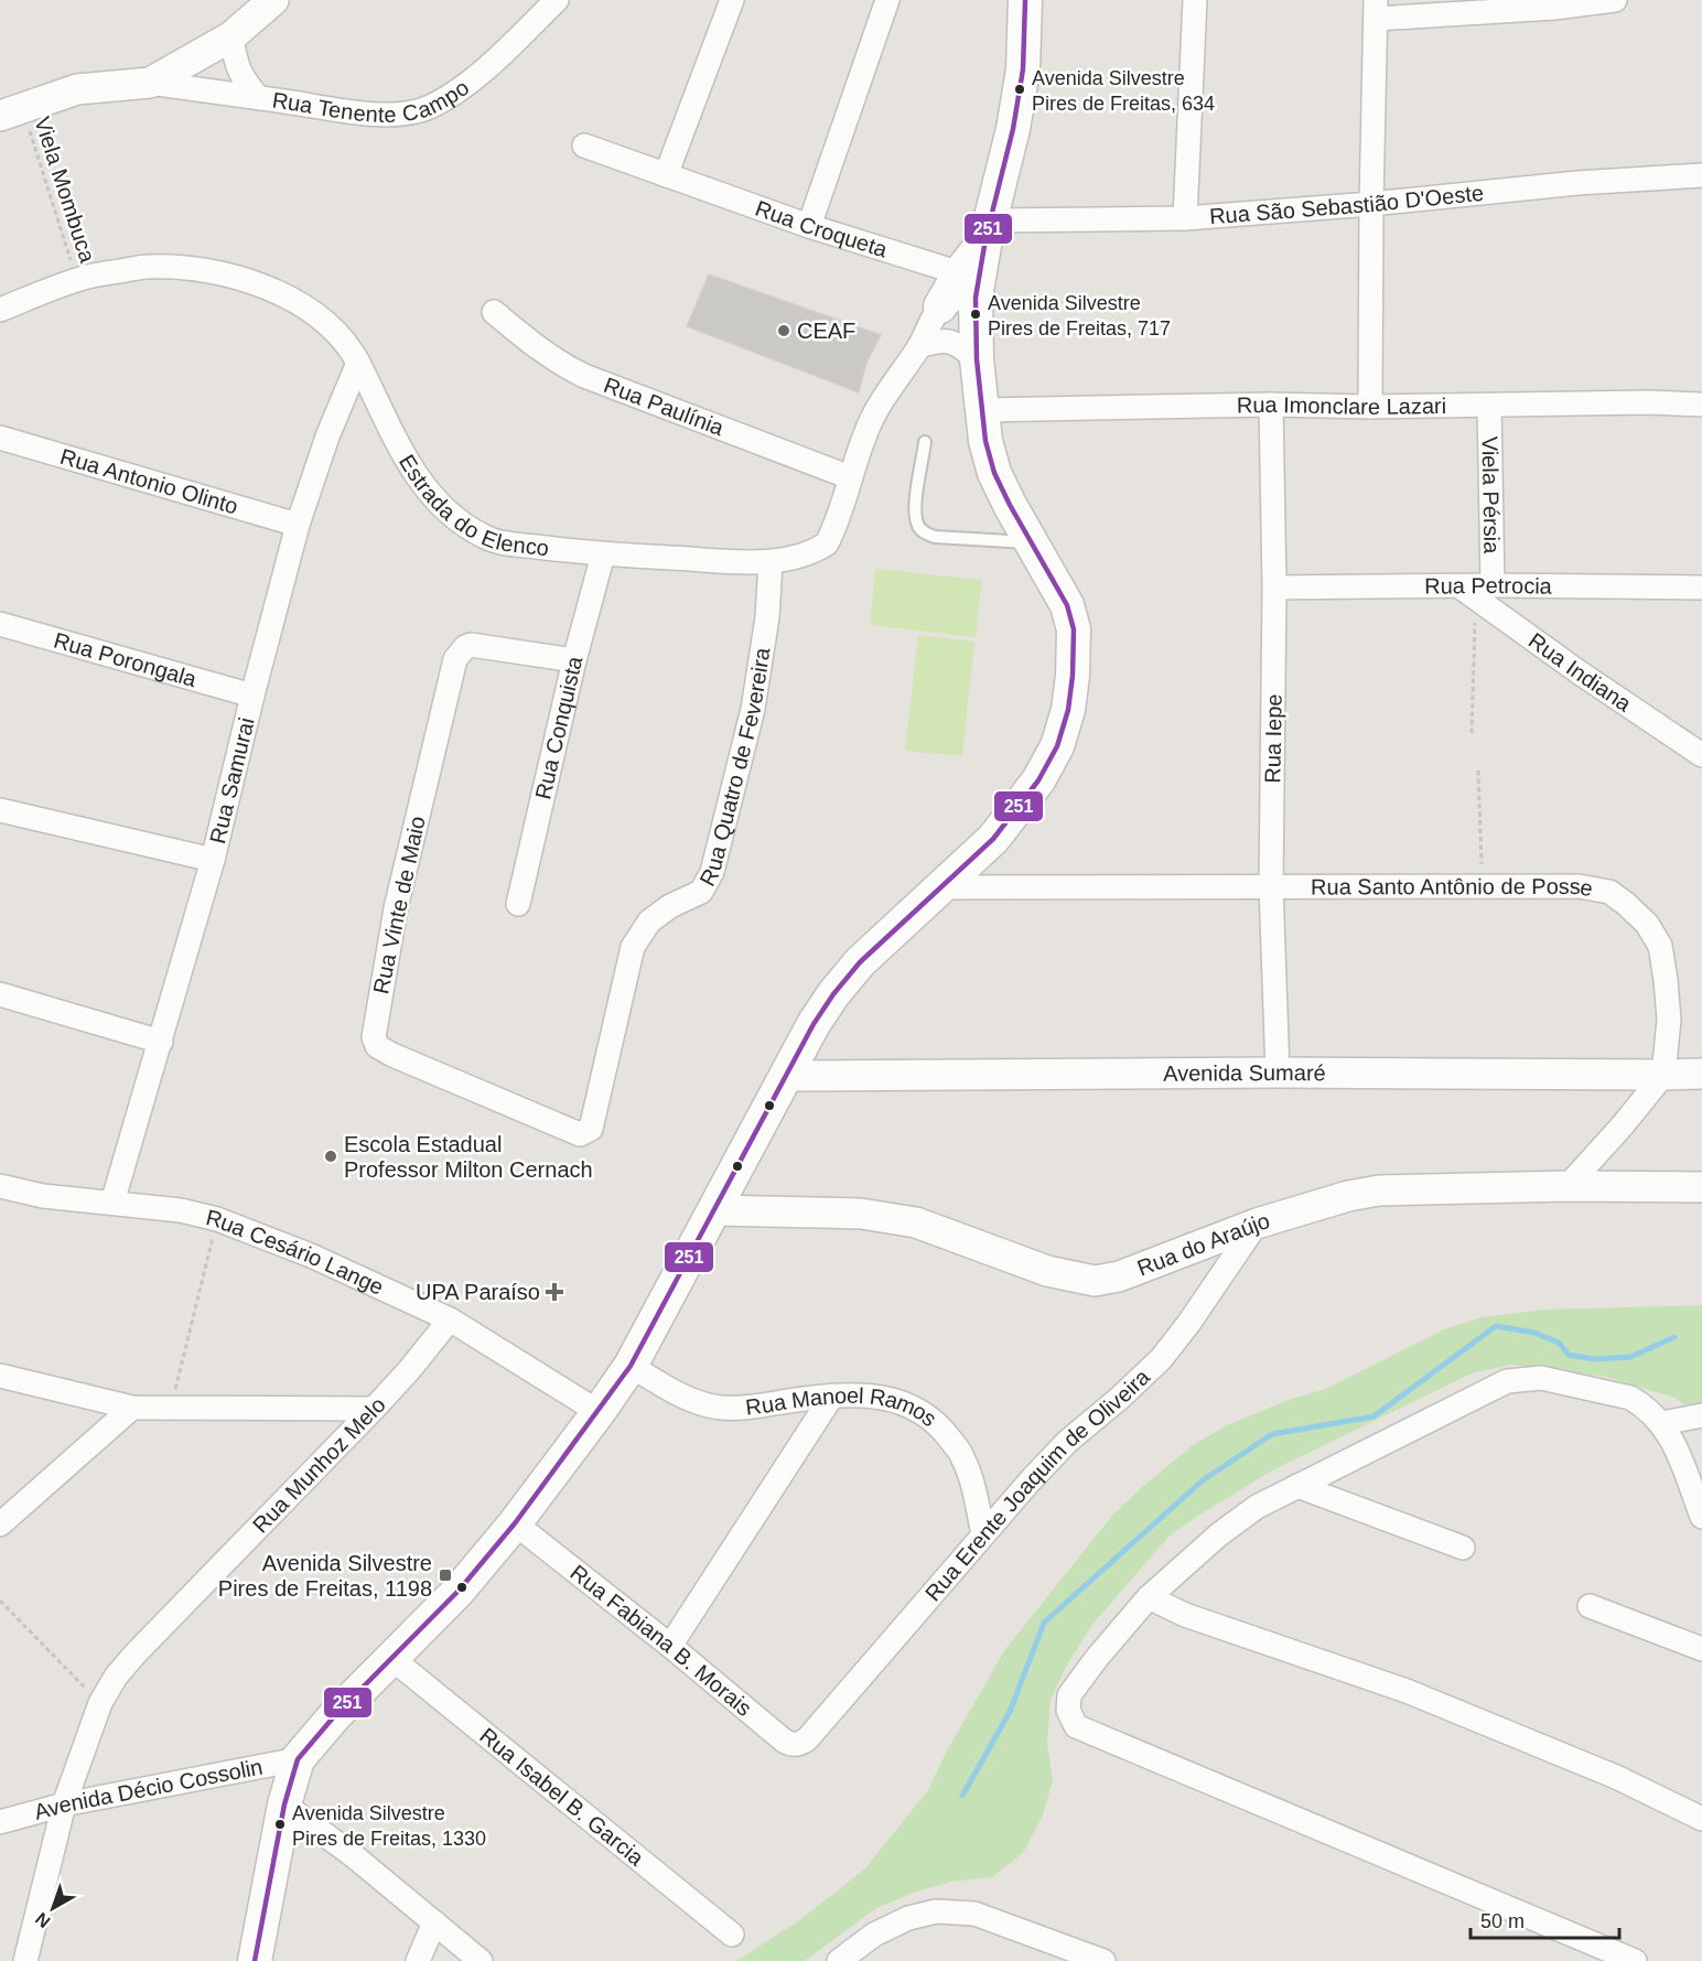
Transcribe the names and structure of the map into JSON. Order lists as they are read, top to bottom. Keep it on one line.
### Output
{"streets":{"street":["Rua Tenente Campo","Rua São Sebastião D'Oeste","Rua Croqueta","Rua Imonclare Lazari","Rua Paulínia","Rua Antonio Olinto","Viela Pérsia","Estrada do Elenco","Rua Petrocia","Rua Porongala","Rua Indiana","Rua Conquista","Rua Iepe","Rua Quatro de Fevereira","Rua Samurai","Rua Santo Antônio de Posse","Rua Vinte de Maio","Avenida Sumaré","Rua do Araújo","Rua Cesário Lange","Rua Manoel Ramos","Rua Munhoz Melo","Rua Erente Joaquim de Oliveira","Rua Fabiana B. Morais","Avenida Décio Cossolin","Rua Isabel B. Garcia"],"path":["Viela Mombuca"]},"crossings":[["Viela Mombuca","Estrada do Elenco"],["Rua Imonclare Lazari","Viela Pérsia"],["Rua Imonclare Lazari","Rua Iepe"],["Rua Paulínia","Estrada do Elenco"],["Rua Antonio Olinto","Rua Samurai"],["Viela Pérsia","Rua Petrocia"],["Viela Pérsia","Rua Indiana"],["Estrada do Elenco","Rua Conquista"],["Estrada do Elenco","Rua Quatro de Fevereira"],["Estrada do Elenco","Rua Samurai"],["Rua Petrocia","Rua Indiana"],["Rua Petrocia","Rua Iepe"],["Rua Porongala","Rua Samurai"],["Rua Conquista","Rua Vinte de Maio"],["Rua Iepe","Rua Santo Antônio de Posse"],["Rua Iepe","Avenida Sumaré"],["Rua Quatro de Fevereira","Rua Vinte de Maio"],["Rua Samurai","Rua Cesário Lange"],["Rua Santo Antônio de Posse","Avenida Sumaré"],["Rua do Araújo","Rua Erente Joaquim de Oliveira"],["Rua Cesário Lange","Rua Munhoz Melo"],["Rua Manoel Ramos","Rua Erente Joaquim de Oliveira"],["Rua Munhoz Melo","Avenida Décio Cossolin"],["Rua Erente Joaquim de Oliveira","Rua Fabiana B. Morais"]],"places":{"other":["Avenida Silvestre Pires de Freitas, 634","Avenida Silvestre Pires de Freitas, 717","CEAF","Escola Estadual Professor Milton Cernach","Avenida Silvestre Pires de Freitas, 1330"],"health":["UPA Paraíso"],"transit":["Avenida Silvestre Pires de Freitas, 1198"]},"lines":["transit line 251"],"scale_bar":"50 m","north":"bottom left"}
